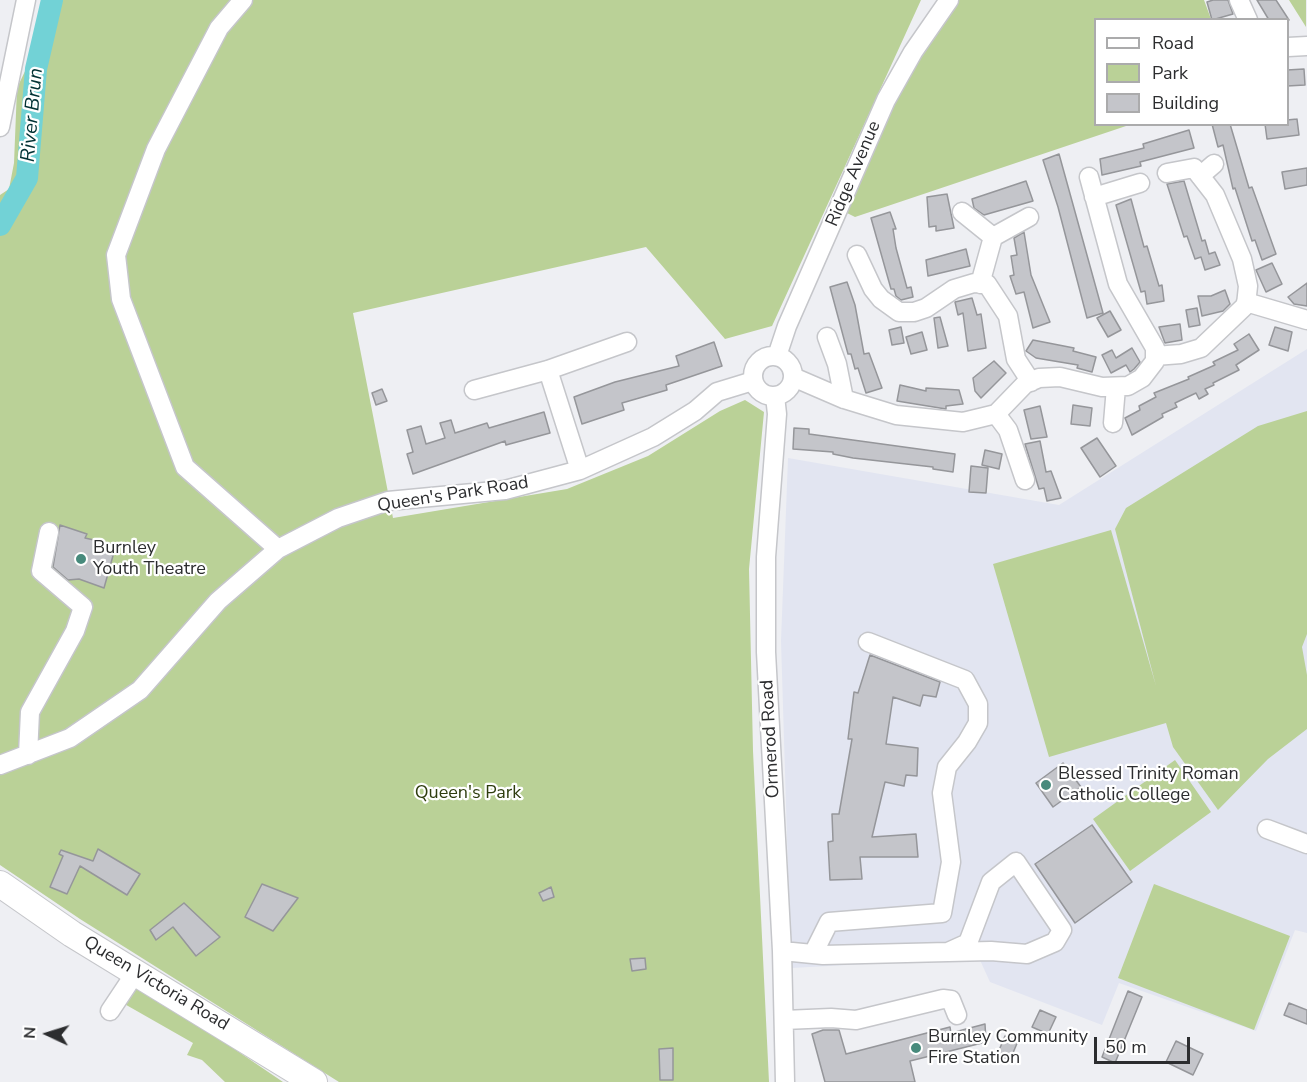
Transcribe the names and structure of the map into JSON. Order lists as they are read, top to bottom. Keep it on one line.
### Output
{"streets":{"highway":["Queen Victoria Road"],"street":["Ridge Avenue","Queen's Park Road","Ormerod Road"]},"crossings":[["Ridge Avenue","Queen's Park Road"],["Ridge Avenue","Ormerod Road"],["Queen's Park Road","Ormerod Road"]],"water":["River Brun"],"parks":["Queen's Park"],"places":["Burnley Youth Theatre","Blessed Trinity Roman Catholic College","Burnley Community Fire Station"],"legend":["Road","Park","Building"],"scale_bar":"50 m","north":"left"}
